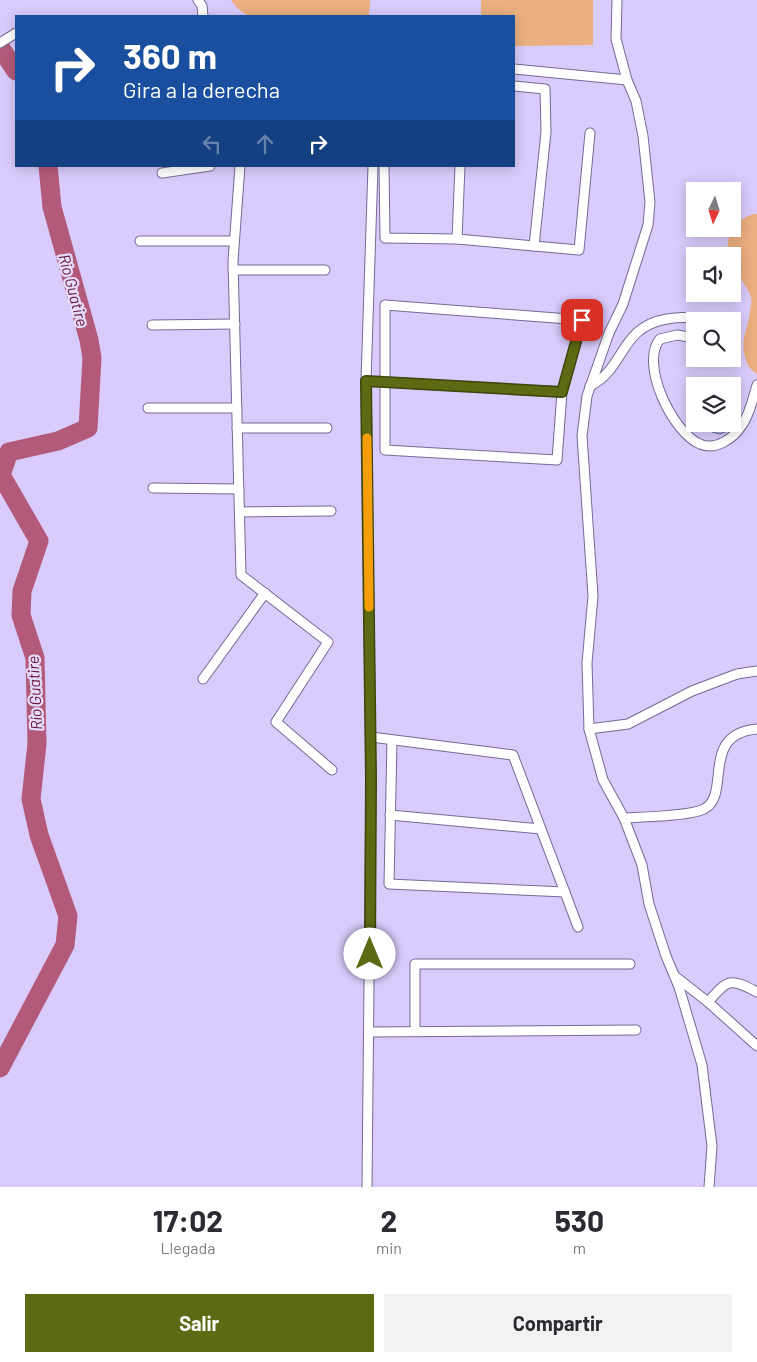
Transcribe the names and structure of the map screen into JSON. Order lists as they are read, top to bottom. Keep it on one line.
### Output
{"water":["Río Guatire"],"north":"bottom","page":{"turn":["360 m","Gira a la derecha"],"eta":["17:02","Llegada","2","min","530","m"],"buttons":["Salir","Compartir"]}}
